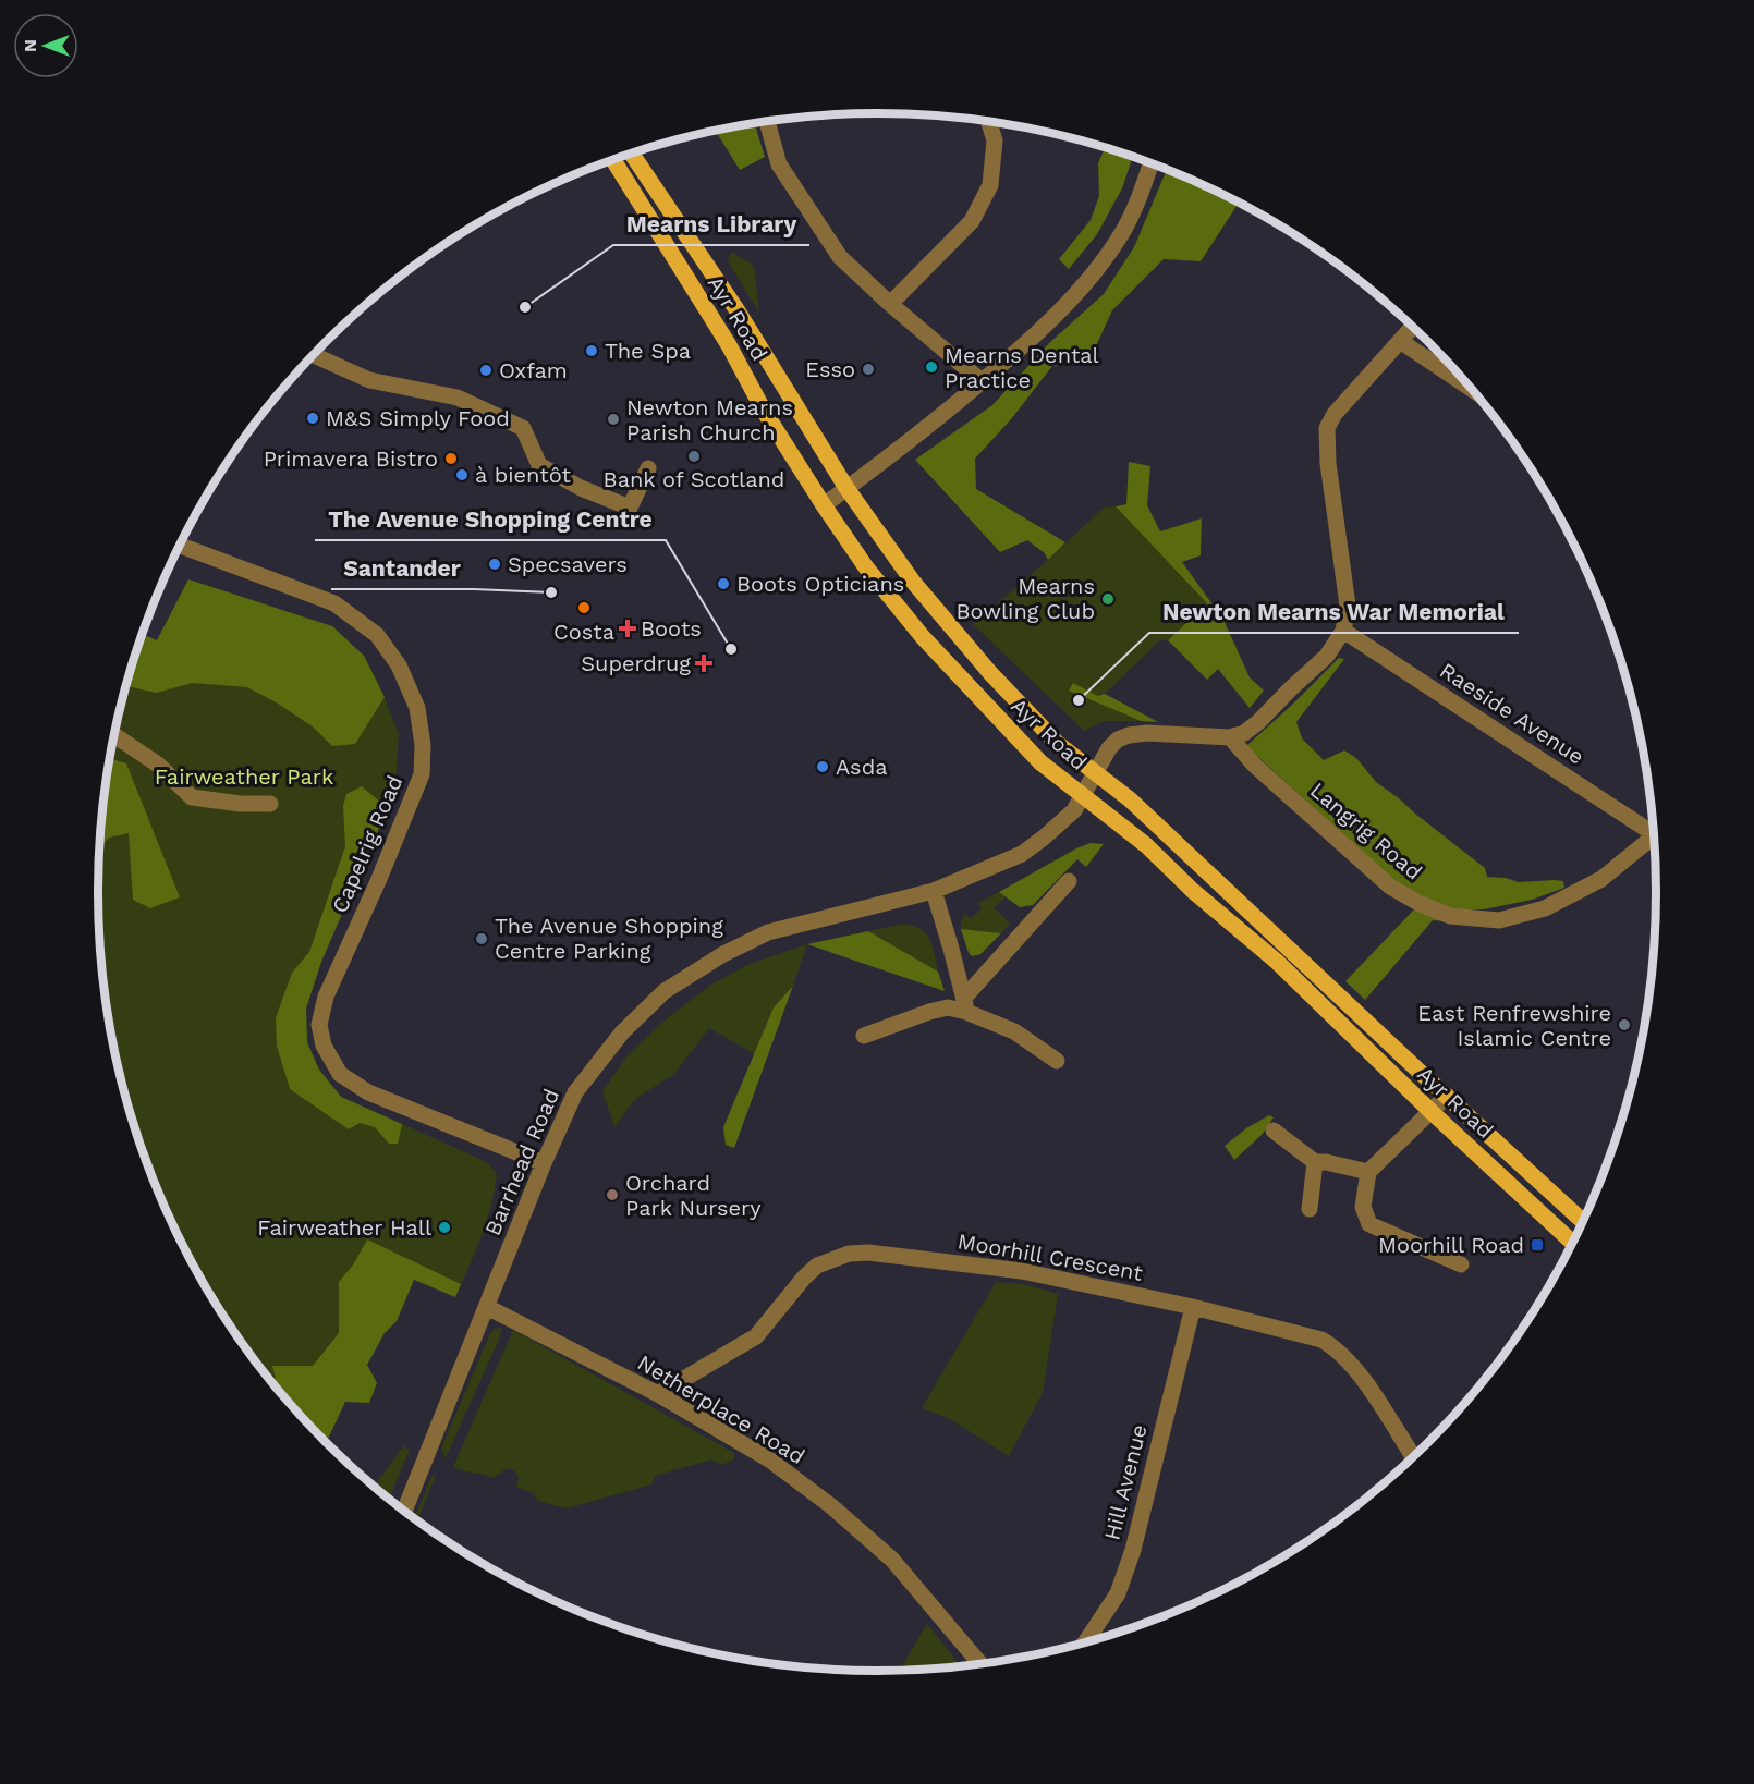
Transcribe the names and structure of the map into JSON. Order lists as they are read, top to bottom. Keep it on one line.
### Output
{"streets":{"main road":["Ayr Road"],"street":["Raeside Avenue","Langrig Road","Capelrig Road","Barrhead Road","Moorhill Crescent","Netherplace Road","Hill Avenue"]},"crossings":[["Ayr Road","Barrhead Road"],["Capelrig Road","Barrhead Road"],["Barrhead Road","Netherplace Road"],["Moorhill Crescent","Netherplace Road"],["Moorhill Crescent","Hill Avenue"]],"parks":["Fairweather Park"],"places":{"other":["Mearns Library","The Spa","Mearns Dental Practice","Esso","Oxfam","M&S Simply Food","Newton Mearns Parish Church","Bank of Scotland","Primavera Bistro","à bientôt","Specsavers","Boots Opticians","Santander","Mearns Bowling Club","Costa","The Avenue Shopping Centre","Newton Mearns War Memorial","Asda","The Avenue Shopping Centre Parking","East Renfrewshire Islamic Centre","Orchard Park Nursery","Fairweather Hall"],"health":["Boots","Superdrug"],"transit":["Moorhill Road"]},"north":"left"}
